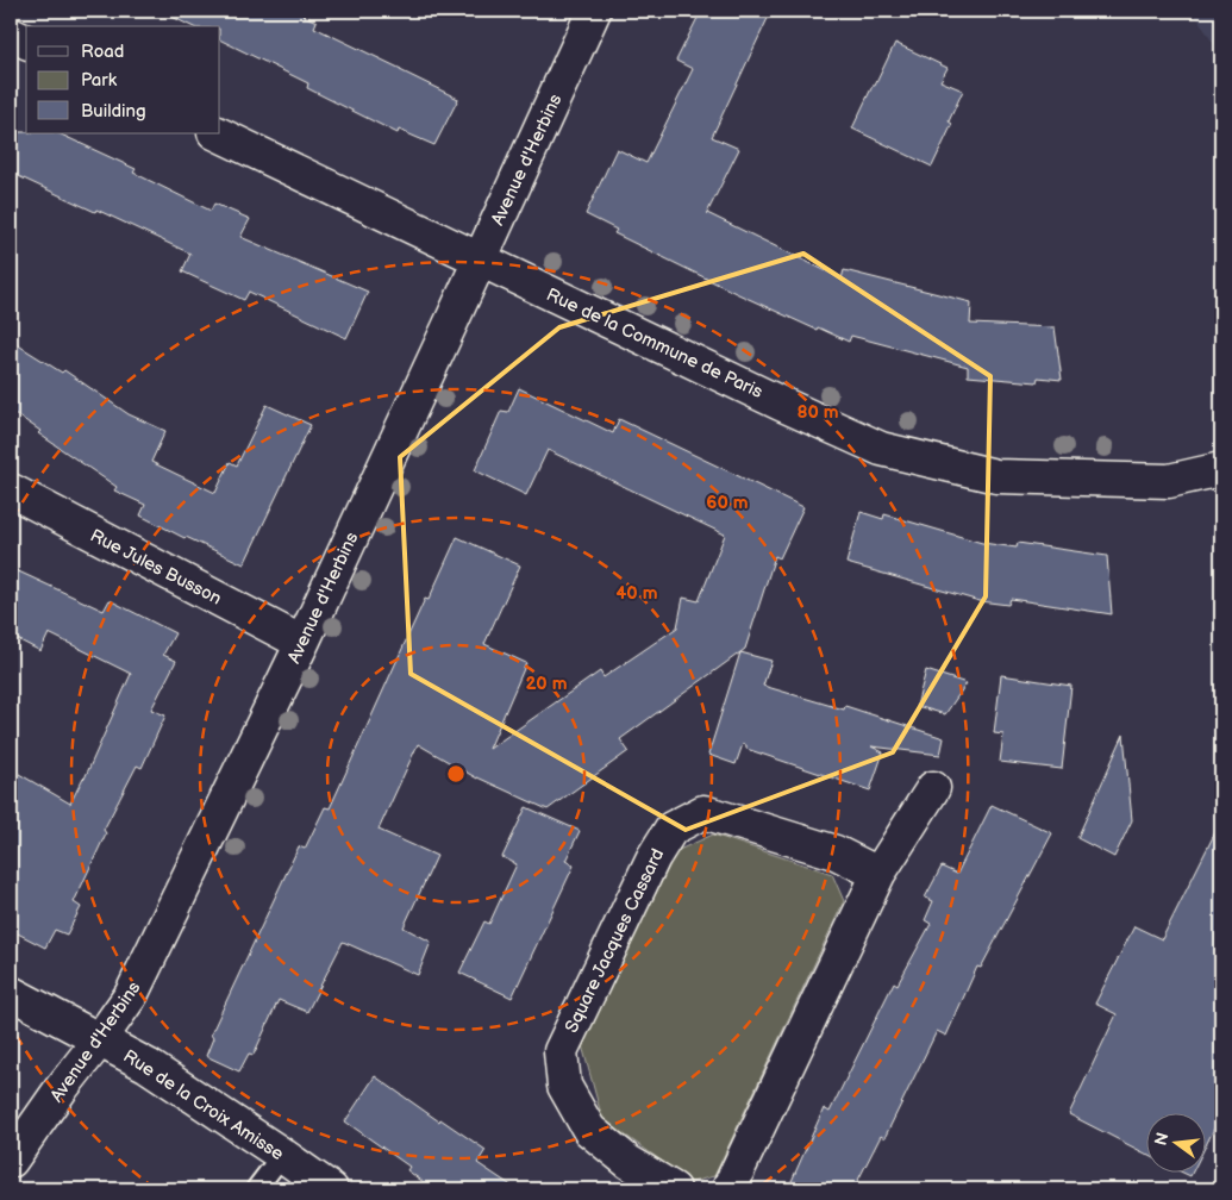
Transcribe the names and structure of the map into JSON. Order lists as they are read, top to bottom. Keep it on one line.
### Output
{"streets":{"street":["Avenue d'Herbins","Rue de la Commune de Paris","Rue Jules Busson","Square Jacques Cassard","Rue de la Croix Amisse"]},"crossings":[["Avenue d'Herbins","Rue de la Commune de Paris"],["Avenue d'Herbins","Rue Jules Busson"],["Avenue d'Herbins","Rue de la Croix Amisse"]],"legend":["Road","Park","Building"],"north":"left","rings":["80 m","60 m","40 m","20 m"]}
